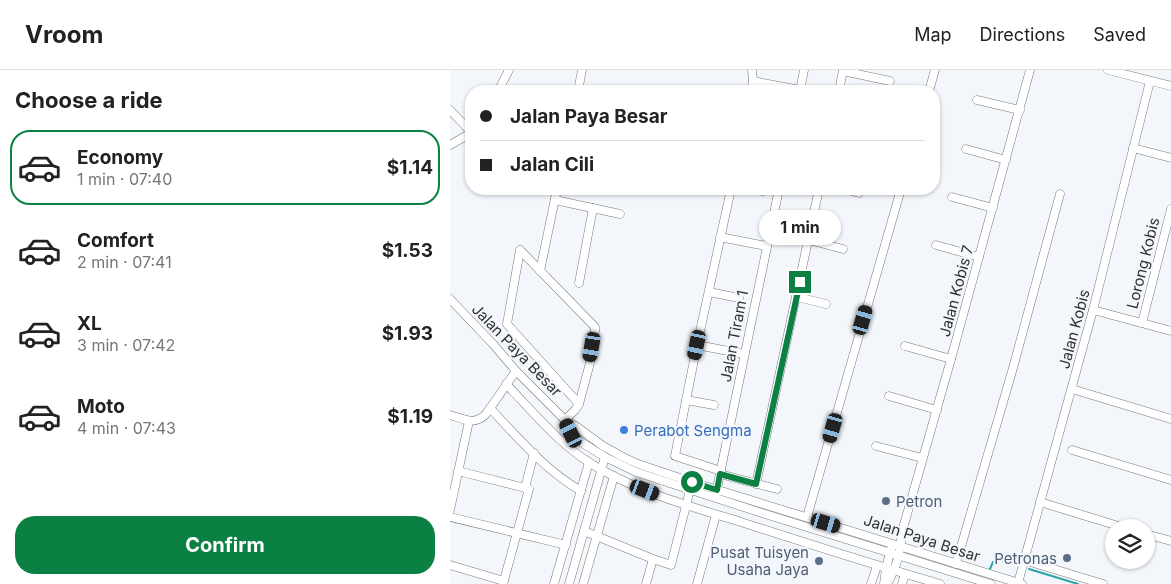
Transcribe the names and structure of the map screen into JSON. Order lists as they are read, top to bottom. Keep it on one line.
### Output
{"streets":{"street":["Lorong Kobis","Jalan Kobis 7","Jalan Kobis","Jalan Tiram 1","Jalan Paya Besar"]},"crossings":[["Jalan Kobis 7","Jalan Paya Besar"],["Jalan Kobis","Jalan Paya Besar"],["Jalan Tiram 1","Jalan Paya Besar"]],"places":["Perabot Sengma","Petron","Petronas","Pusat Tuisyen Usaha Jaya"],"page":{"header":"Vroom","nav":["Map","Directions","Saved"],"heading":"Choose a ride","banner":["Jalan Paya Besar","Jalan Cili"],"list":[{"name":"Economy","note":"1 min · 07:40","value":"$1.14"},{"name":"Comfort","note":"2 min · 07:41","value":"$1.53"},{"name":"XL","note":"3 min · 07:42","value":"$1.93"},{"name":"Moto","note":"4 min · 07:43","value":"$1.19"}],"bubble":"1 min","buttons":"Confirm"}}
